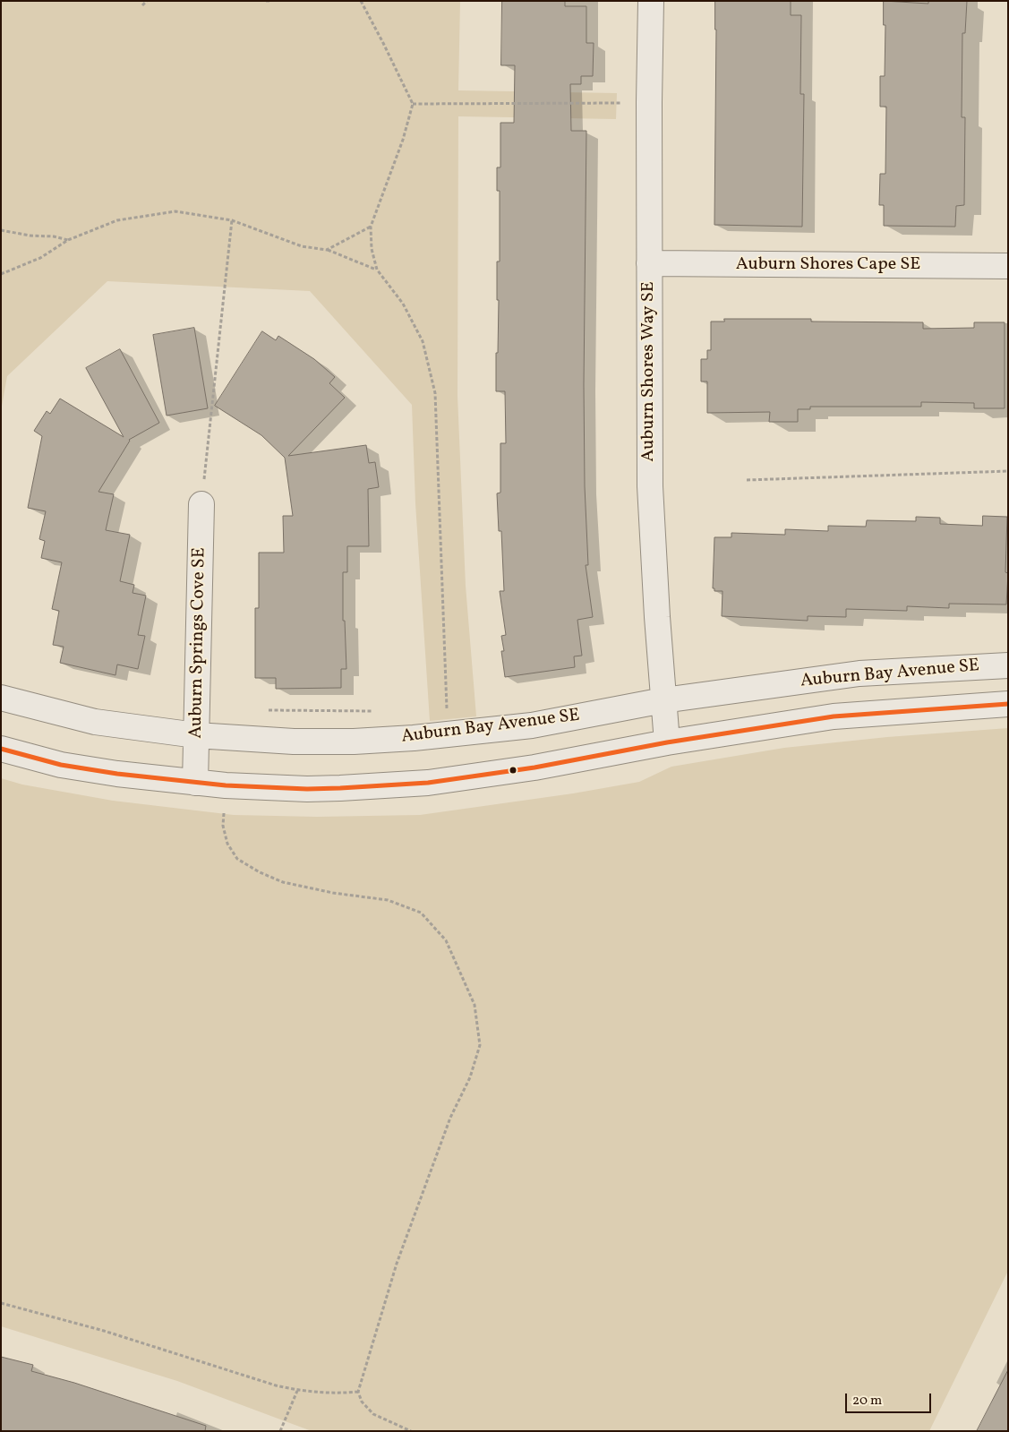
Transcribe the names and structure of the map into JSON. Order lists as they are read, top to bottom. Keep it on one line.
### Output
{"streets":{"street":["Auburn Shores Cape SE","Auburn Shores Way SE","Auburn Springs Cove SE","Auburn Bay Avenue SE"]},"crossings":[["Auburn Shores Cape SE","Auburn Shores Way SE"],["Auburn Shores Way SE","Auburn Bay Avenue SE"],["Auburn Springs Cove SE","Auburn Bay Avenue SE"]],"scale_bar":"20 m"}
